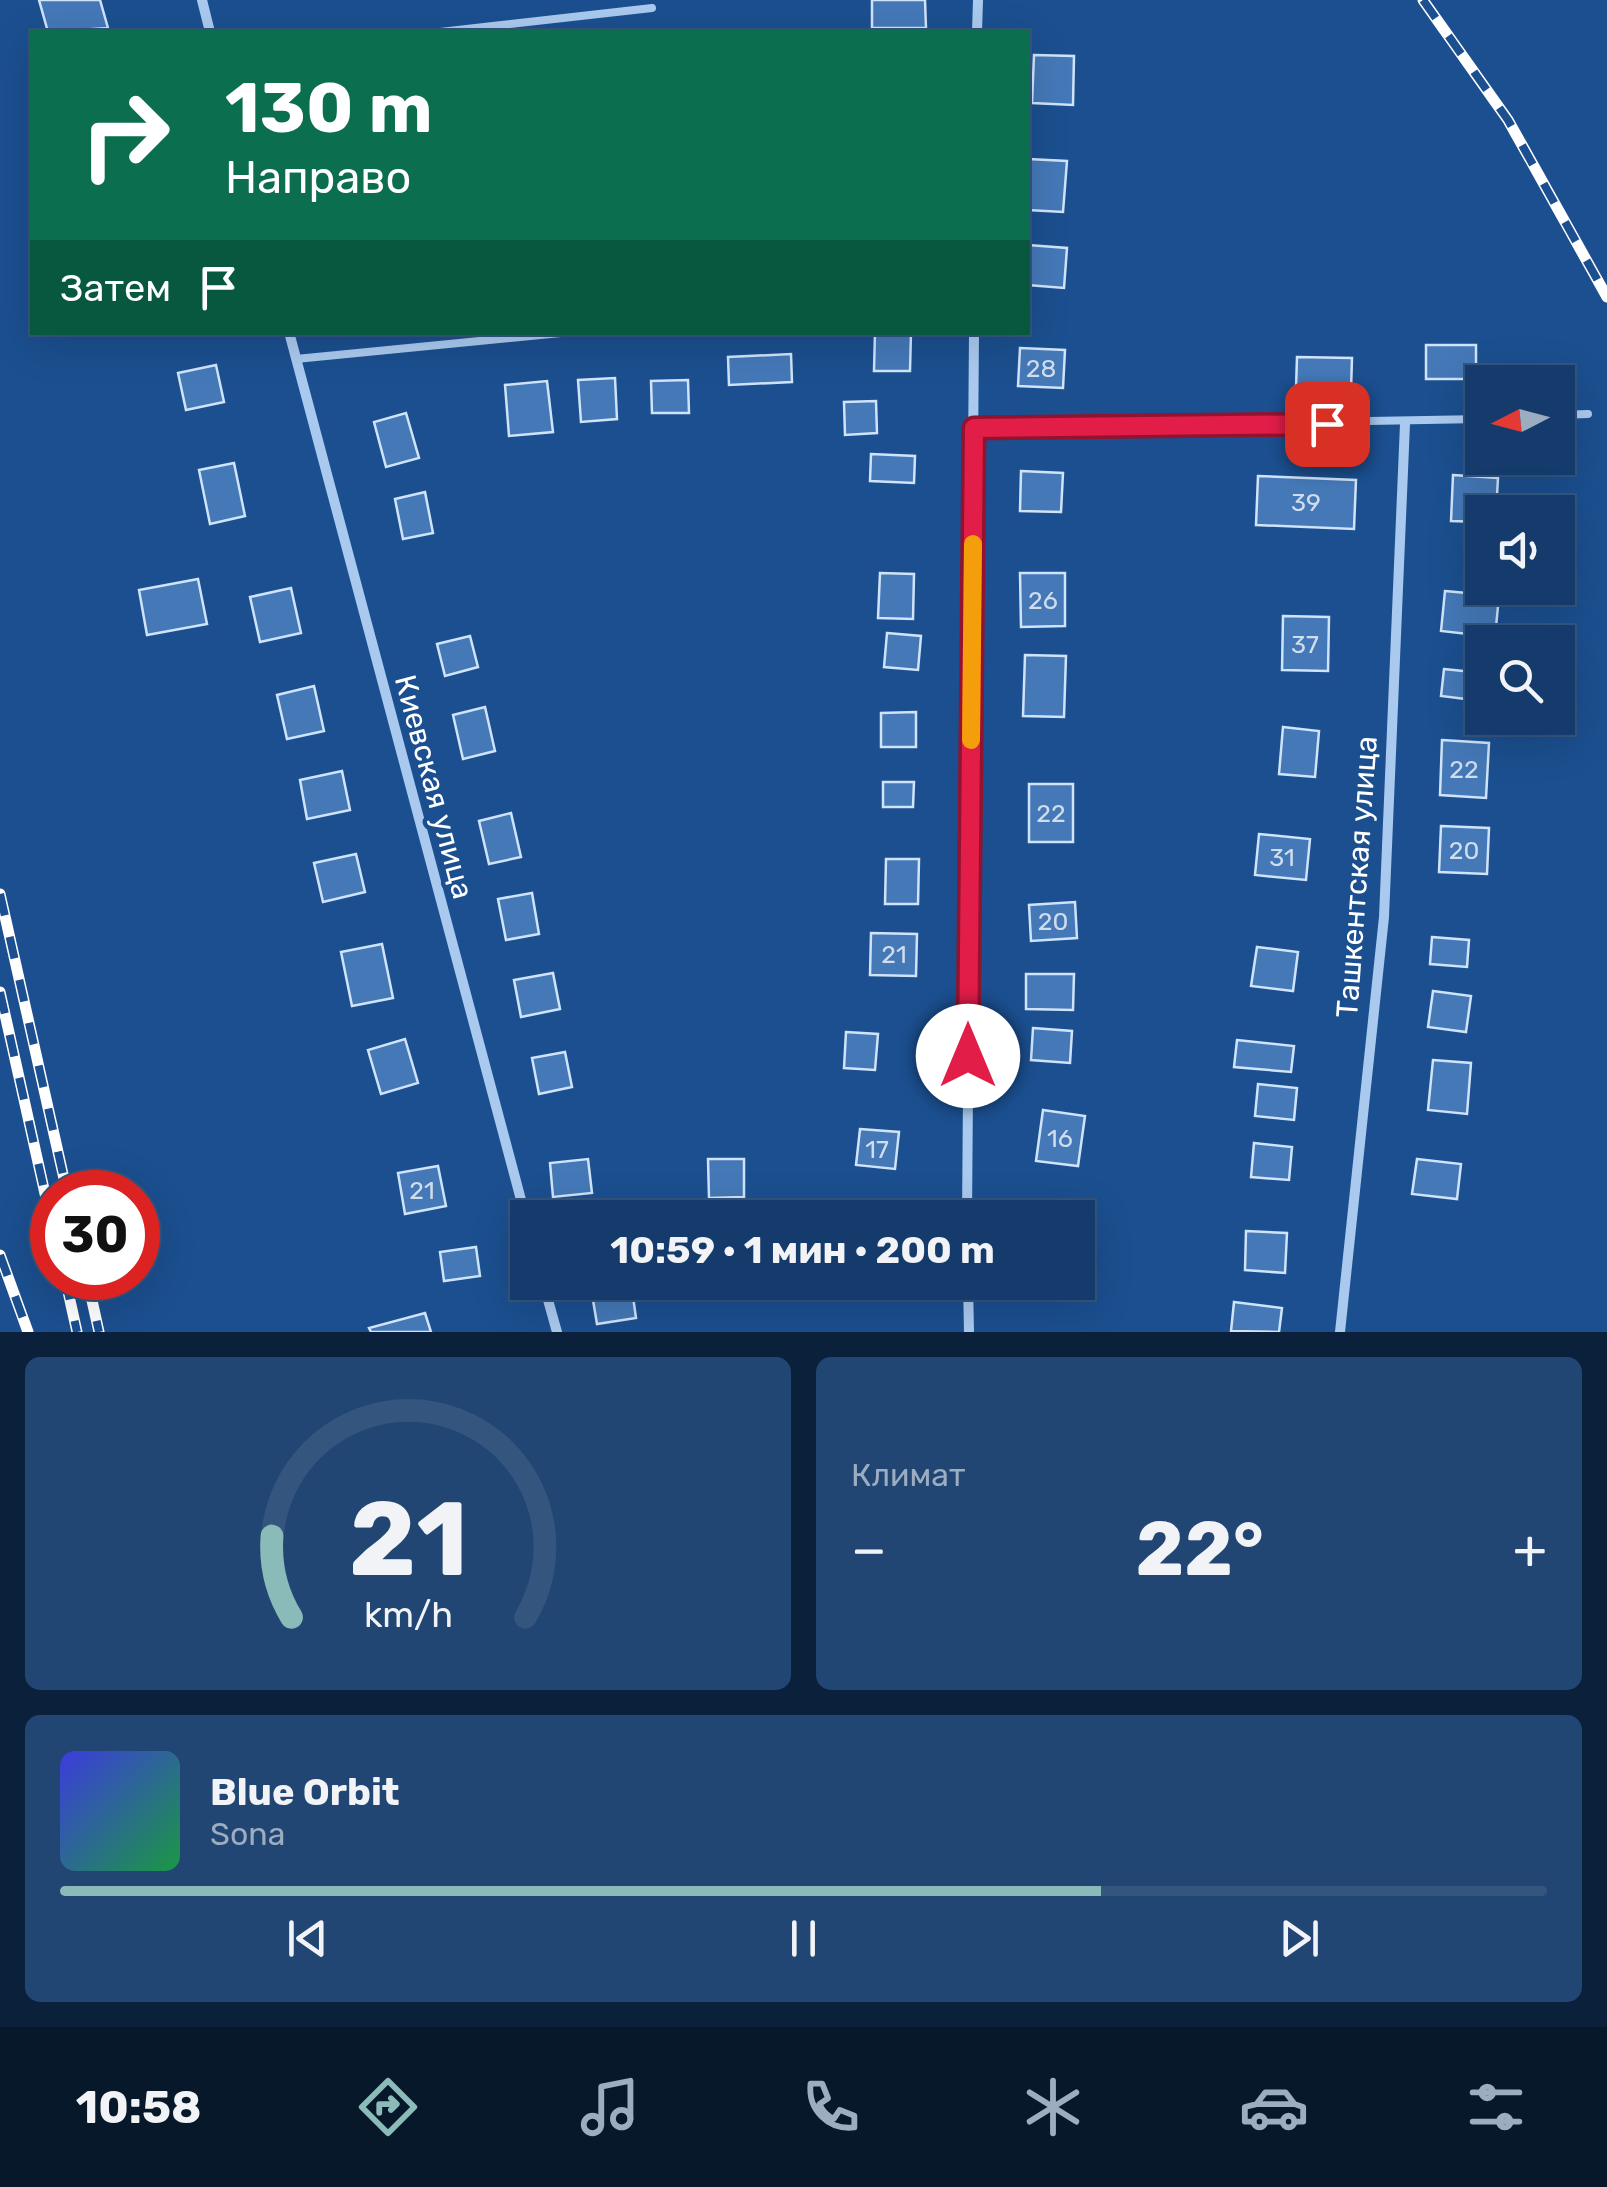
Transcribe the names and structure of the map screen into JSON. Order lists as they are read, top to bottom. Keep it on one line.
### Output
{"streets":{"street":["Киевская улица","Ташкентская улица"]},"house_numbers":["28","39","26","37","22","22","20","31","20","21","16","17","21"],"north":"left","page":{"turn":["130 m","Направо"],"then":"Затем","limit":"30","trip":"10:59 · 1 мин · 200 m","tile":"Климат","heat":["−","22°","+"],"song":["Blue Orbit","Sona"],"tabs":"10:58","gauge":["21","km/h"]}}
